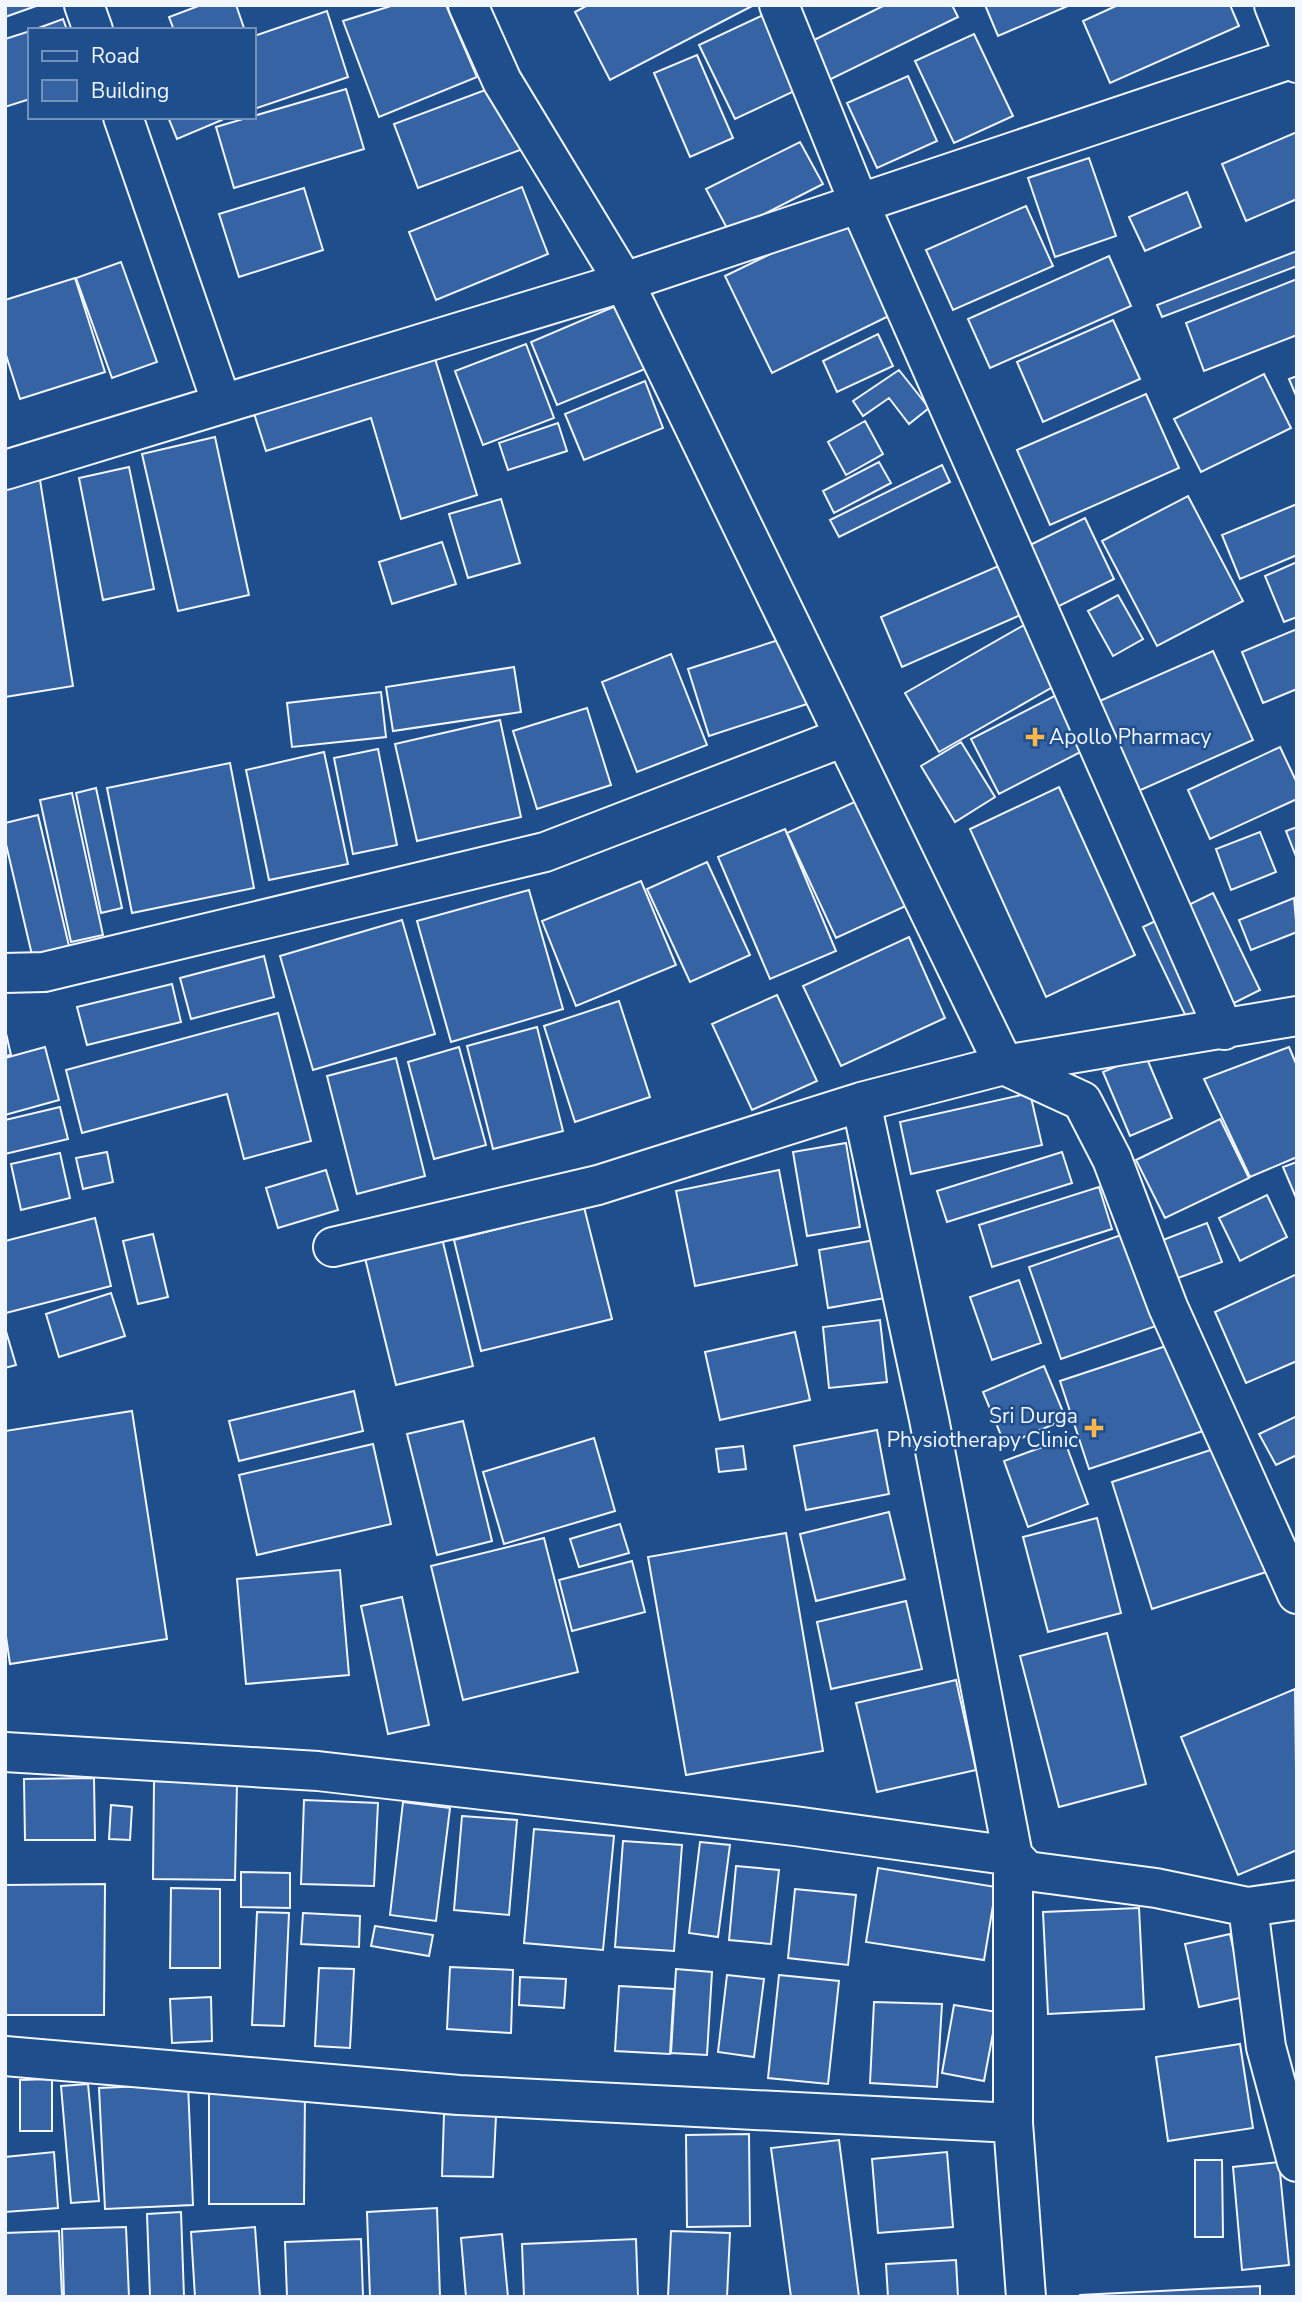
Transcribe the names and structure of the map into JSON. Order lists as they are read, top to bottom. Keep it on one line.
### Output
{"places":{"health":["Apollo Pharmacy","Sri Durga Physiotherapy Clinic"]},"legend":["Road","Building"]}
